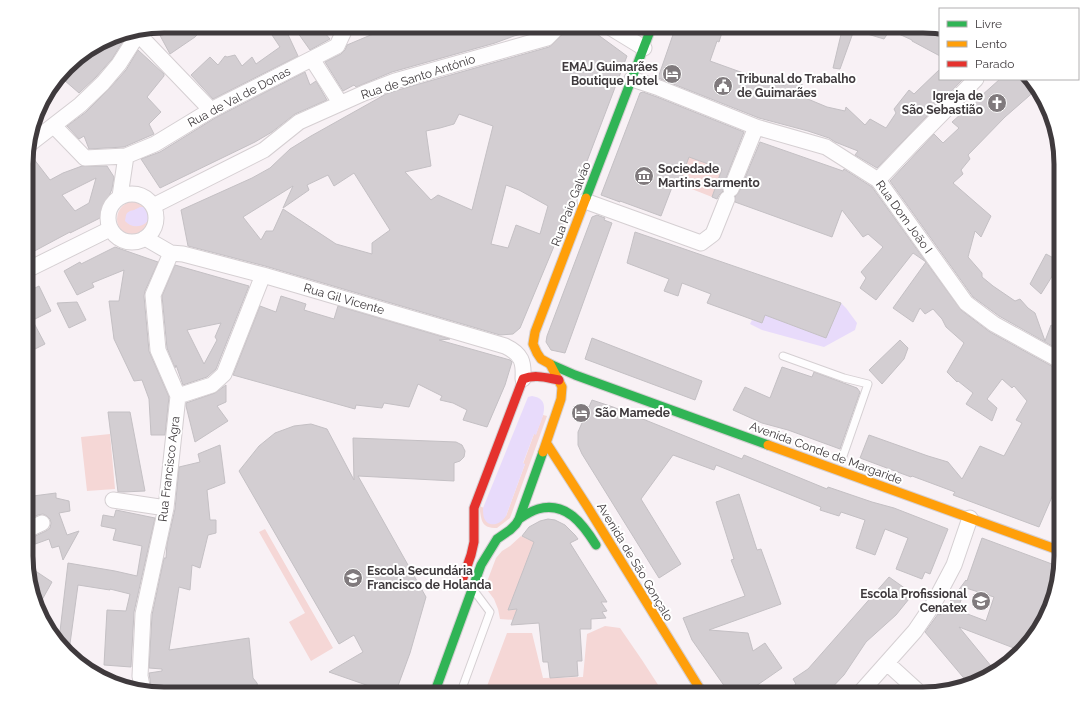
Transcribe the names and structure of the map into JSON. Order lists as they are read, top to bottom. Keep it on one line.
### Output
{"streets":{"main road":["Rua Paio Galvão","Avenida Conde de Margaride","Avenida de São Gonçalo"],"street":["Rua de Santo António","Rua de Val de Donas","Rua Dom João I","Rua Gil Vicente","Rua Francisco Agra"]},"crossings":[["Rua de Santo António","Rua Gil Vicente"],["Rua Paio Galvão","Rua Dom João I"],["Rua Paio Galvão","Avenida Conde de Margaride"],["Rua Gil Vicente","Avenida Conde de Margaride"],["Rua Gil Vicente","Rua Francisco Agra"]],"places":{"hotel":["EMAJ Guimarães Boutique Hotel","São Mamede"],"public building":["Tribunal do Trabalho de Guimarães"],"church":["Igreja de São Sebastião"],"museum":["Sociedade Martins Sarmento"],"school or university":["Escola Secundária Francisco de Holanda","Escola Profissional Cenatex"]},"legend":["Livre","Lento","Parado"]}
